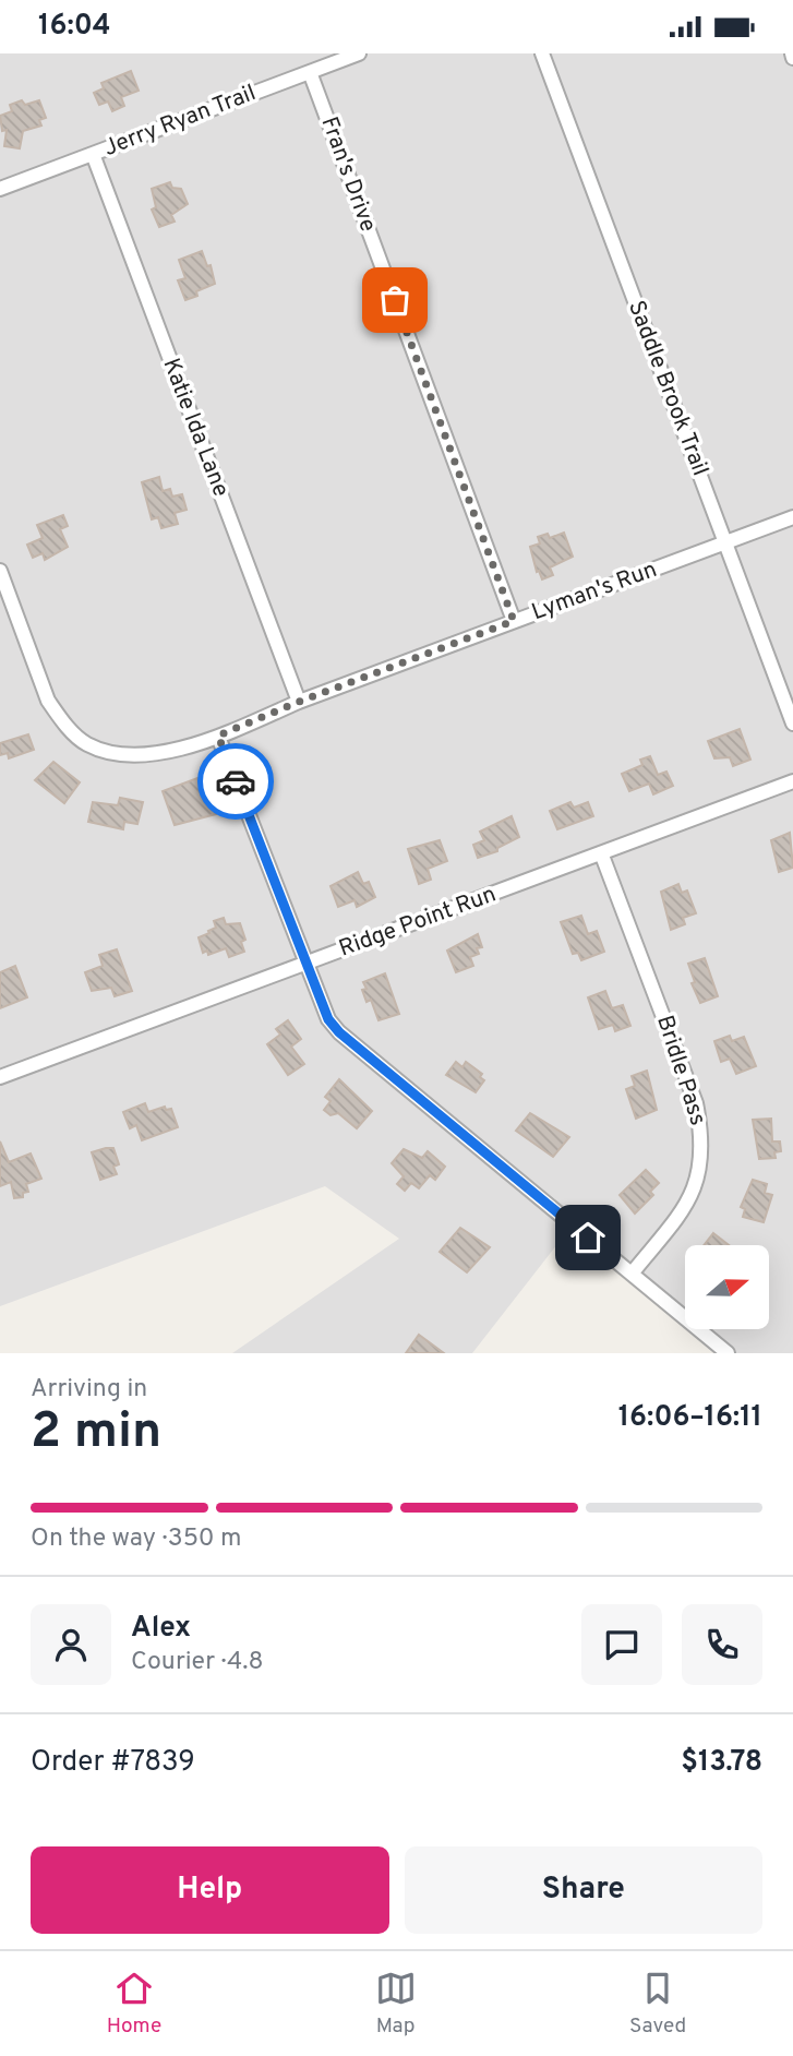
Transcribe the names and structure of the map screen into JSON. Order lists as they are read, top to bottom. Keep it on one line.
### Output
{"streets":{"street":["Jerry Ryan Trail","Fran's Drive","Saddle Brook Trail","Katie Ida Lane","Lyman's Run","Ridge Point Run","Bridle Pass"]},"crossings":[["Jerry Ryan Trail","Fran's Drive"],["Jerry Ryan Trail","Katie Ida Lane"],["Fran's Drive","Lyman's Run"],["Saddle Brook Trail","Lyman's Run"],["Katie Ida Lane","Lyman's Run"],["Ridge Point Run","Bridle Pass"]],"north":"right","page":{"status":"16:04","heading":["2 min","Arriving in","16:06–16:11"],"panel":["Alex","Courier · 4.8","Order #7839","$13.78"],"bar":"On the way · 350 m","buttons":["Help","Share"],"tabs":["Home","Map","Saved"]}}
